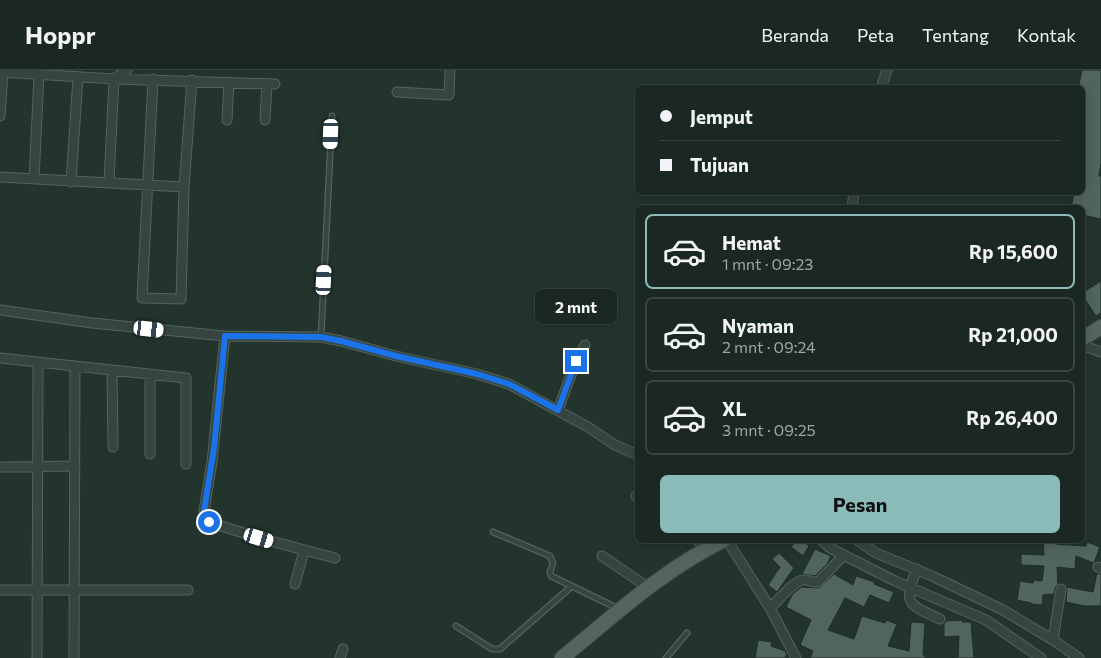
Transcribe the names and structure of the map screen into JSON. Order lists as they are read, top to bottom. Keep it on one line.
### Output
{"page":{"header":"Hoppr","nav":["Beranda","Peta","Tentang","Kontak"],"banner":["Jemput","Tujuan"],"list":[{"name":"Hemat","note":"1 mnt · 09:23","value":"Rp 15,600"},{"name":"Nyaman","note":"2 mnt · 09:24","value":"Rp 21,000"},{"name":"XL","note":"3 mnt · 09:25","value":"Rp 26,400"}],"bubble":"2 mnt","buttons":"Pesan"}}
